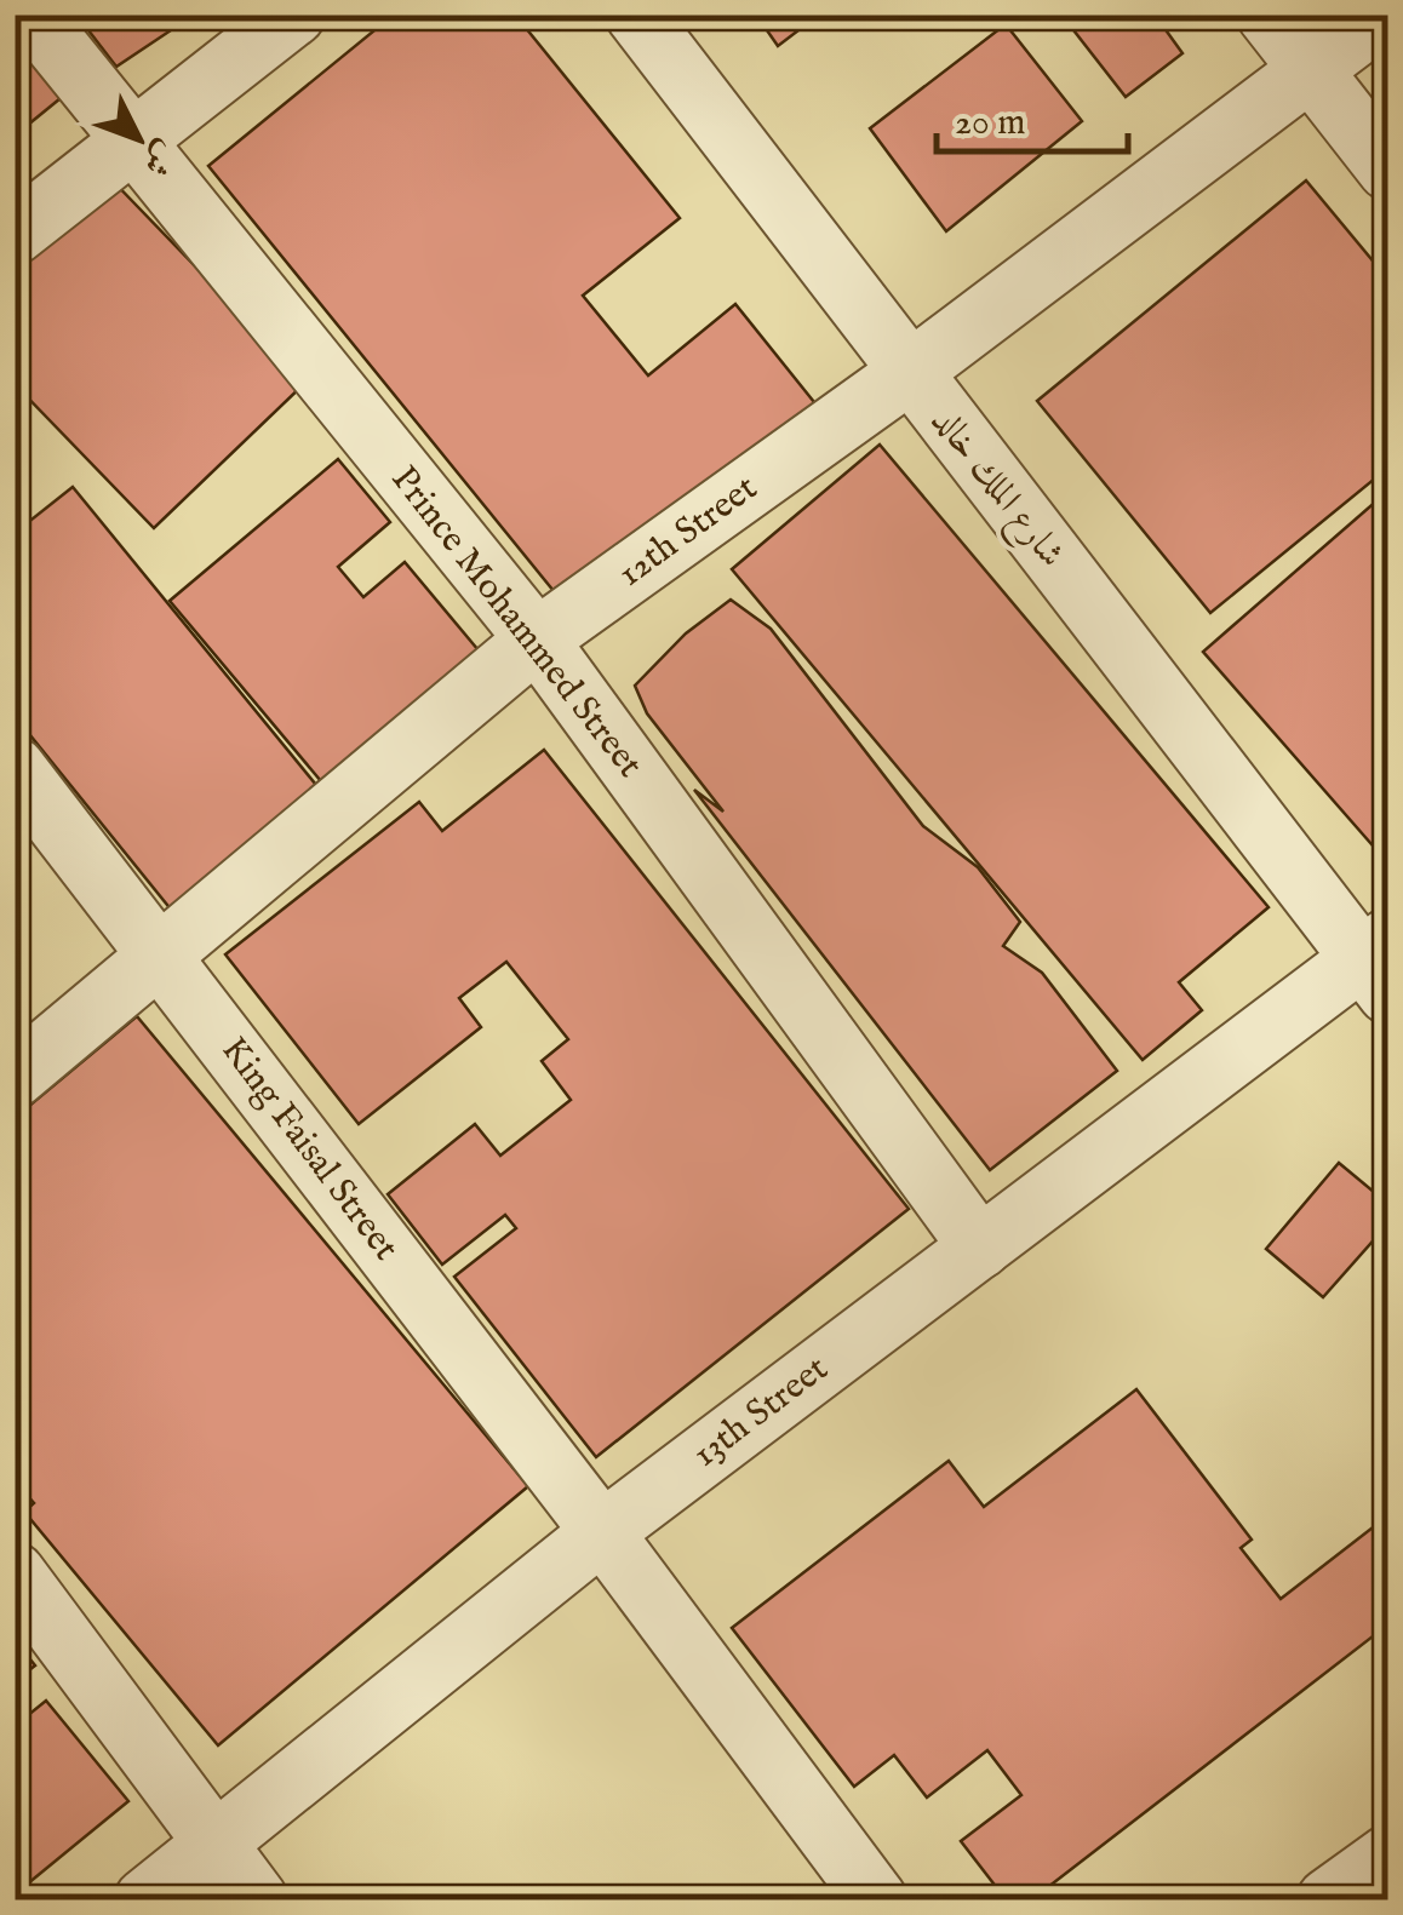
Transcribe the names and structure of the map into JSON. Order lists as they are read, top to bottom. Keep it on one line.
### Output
{"streets":{"street":["شارع الملك خالد","12th Street","Prince Mohammed Street","King Faisal Street","13th Street"]},"crossings":[["شارع الملك خالد","12th Street"],["شارع الملك خالد","13th Street"],["12th Street","Prince Mohammed Street"],["12th Street","King Faisal Street"],["Prince Mohammed Street","13th Street"],["King Faisal Street","13th Street"]],"scale_bar":"20 m","north":"bottom right"}
